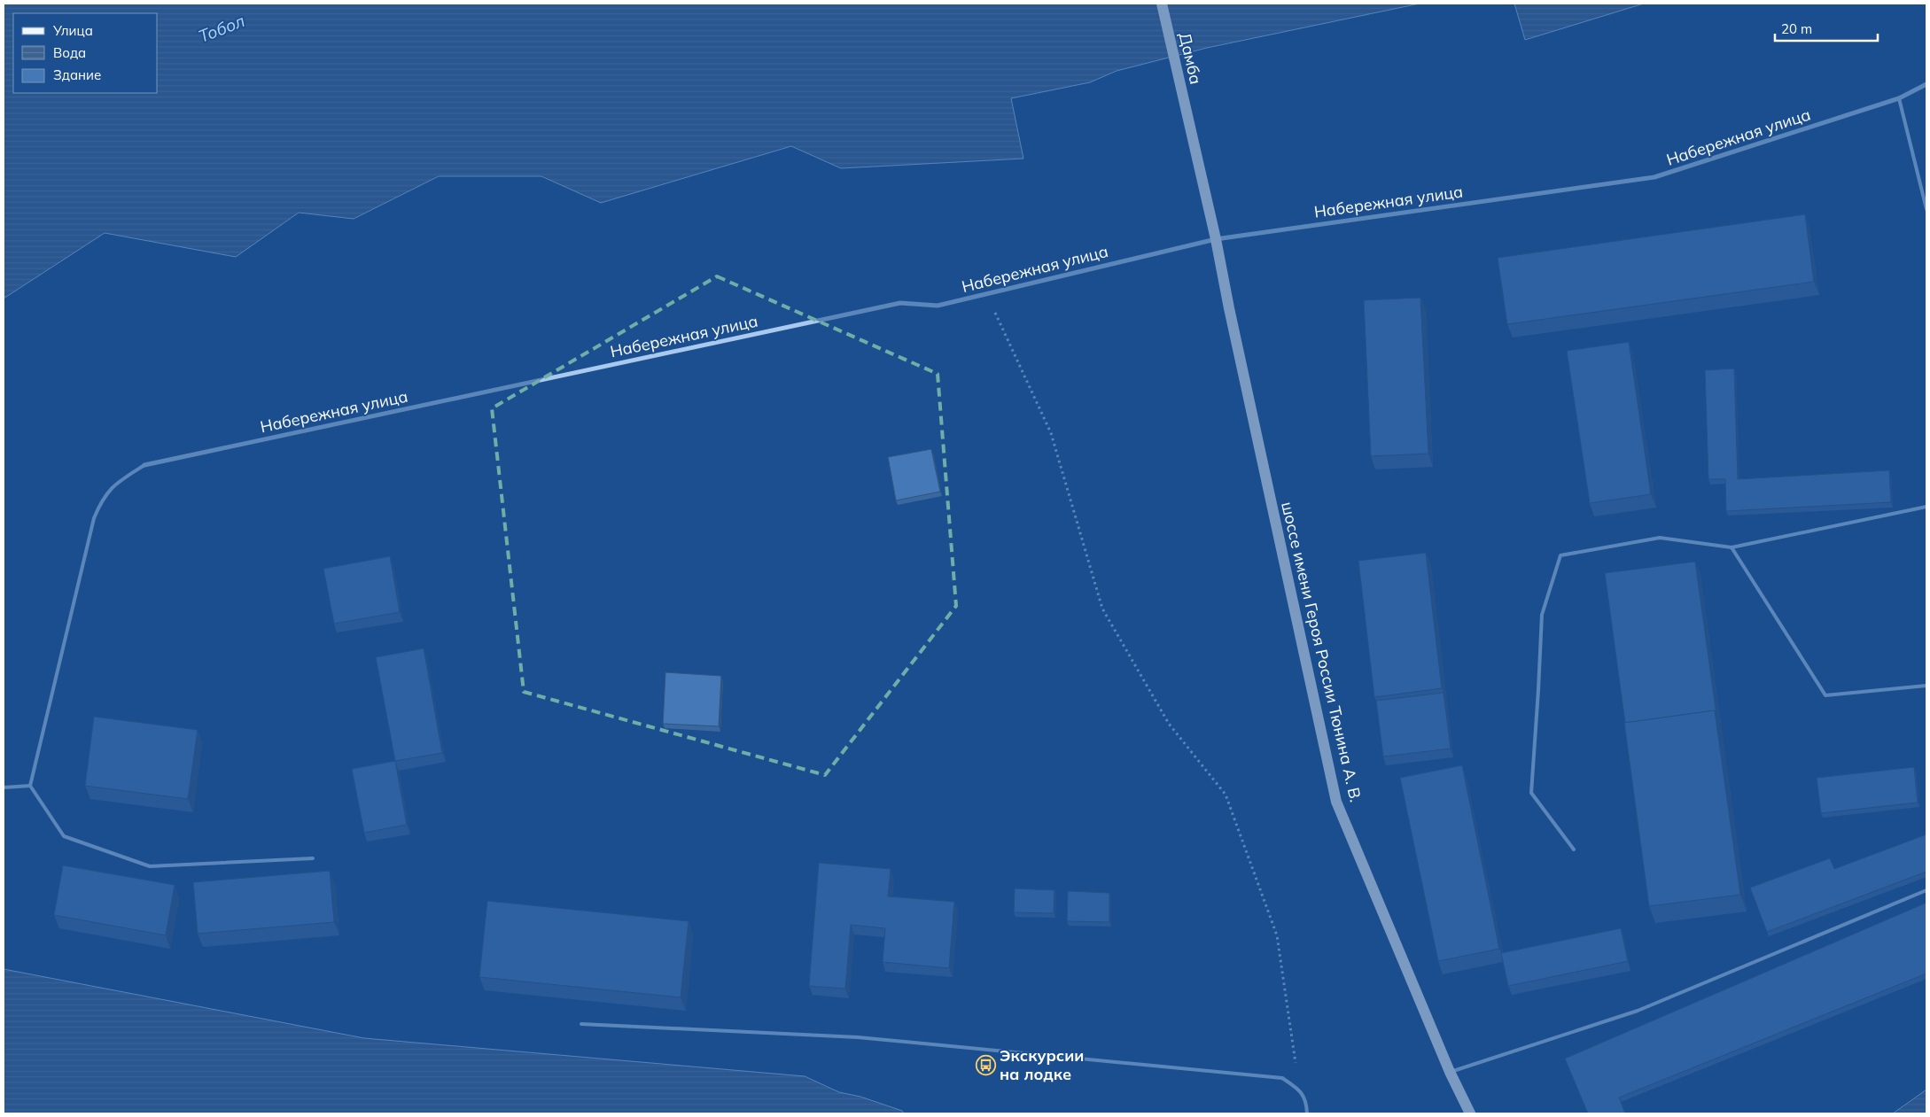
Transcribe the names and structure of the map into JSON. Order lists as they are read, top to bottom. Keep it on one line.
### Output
{"streets":{"main road":["Дамба","шоссе имени Героя России Тюнина А. В."],"street":["Набережная улица"]},"crossings":[["Дамба","Набережная улица"],["Дамба","шоссе имени Героя России Тюнина А. В."],["Набережная улица","шоссе имени Героя России Тюнина А. В."]],"water":["Тобол"],"places":{"bus stop":["Экскурсии на лодке"]},"legend":["Улица","Вода","Здание"],"scale_bar":"20 m"}
